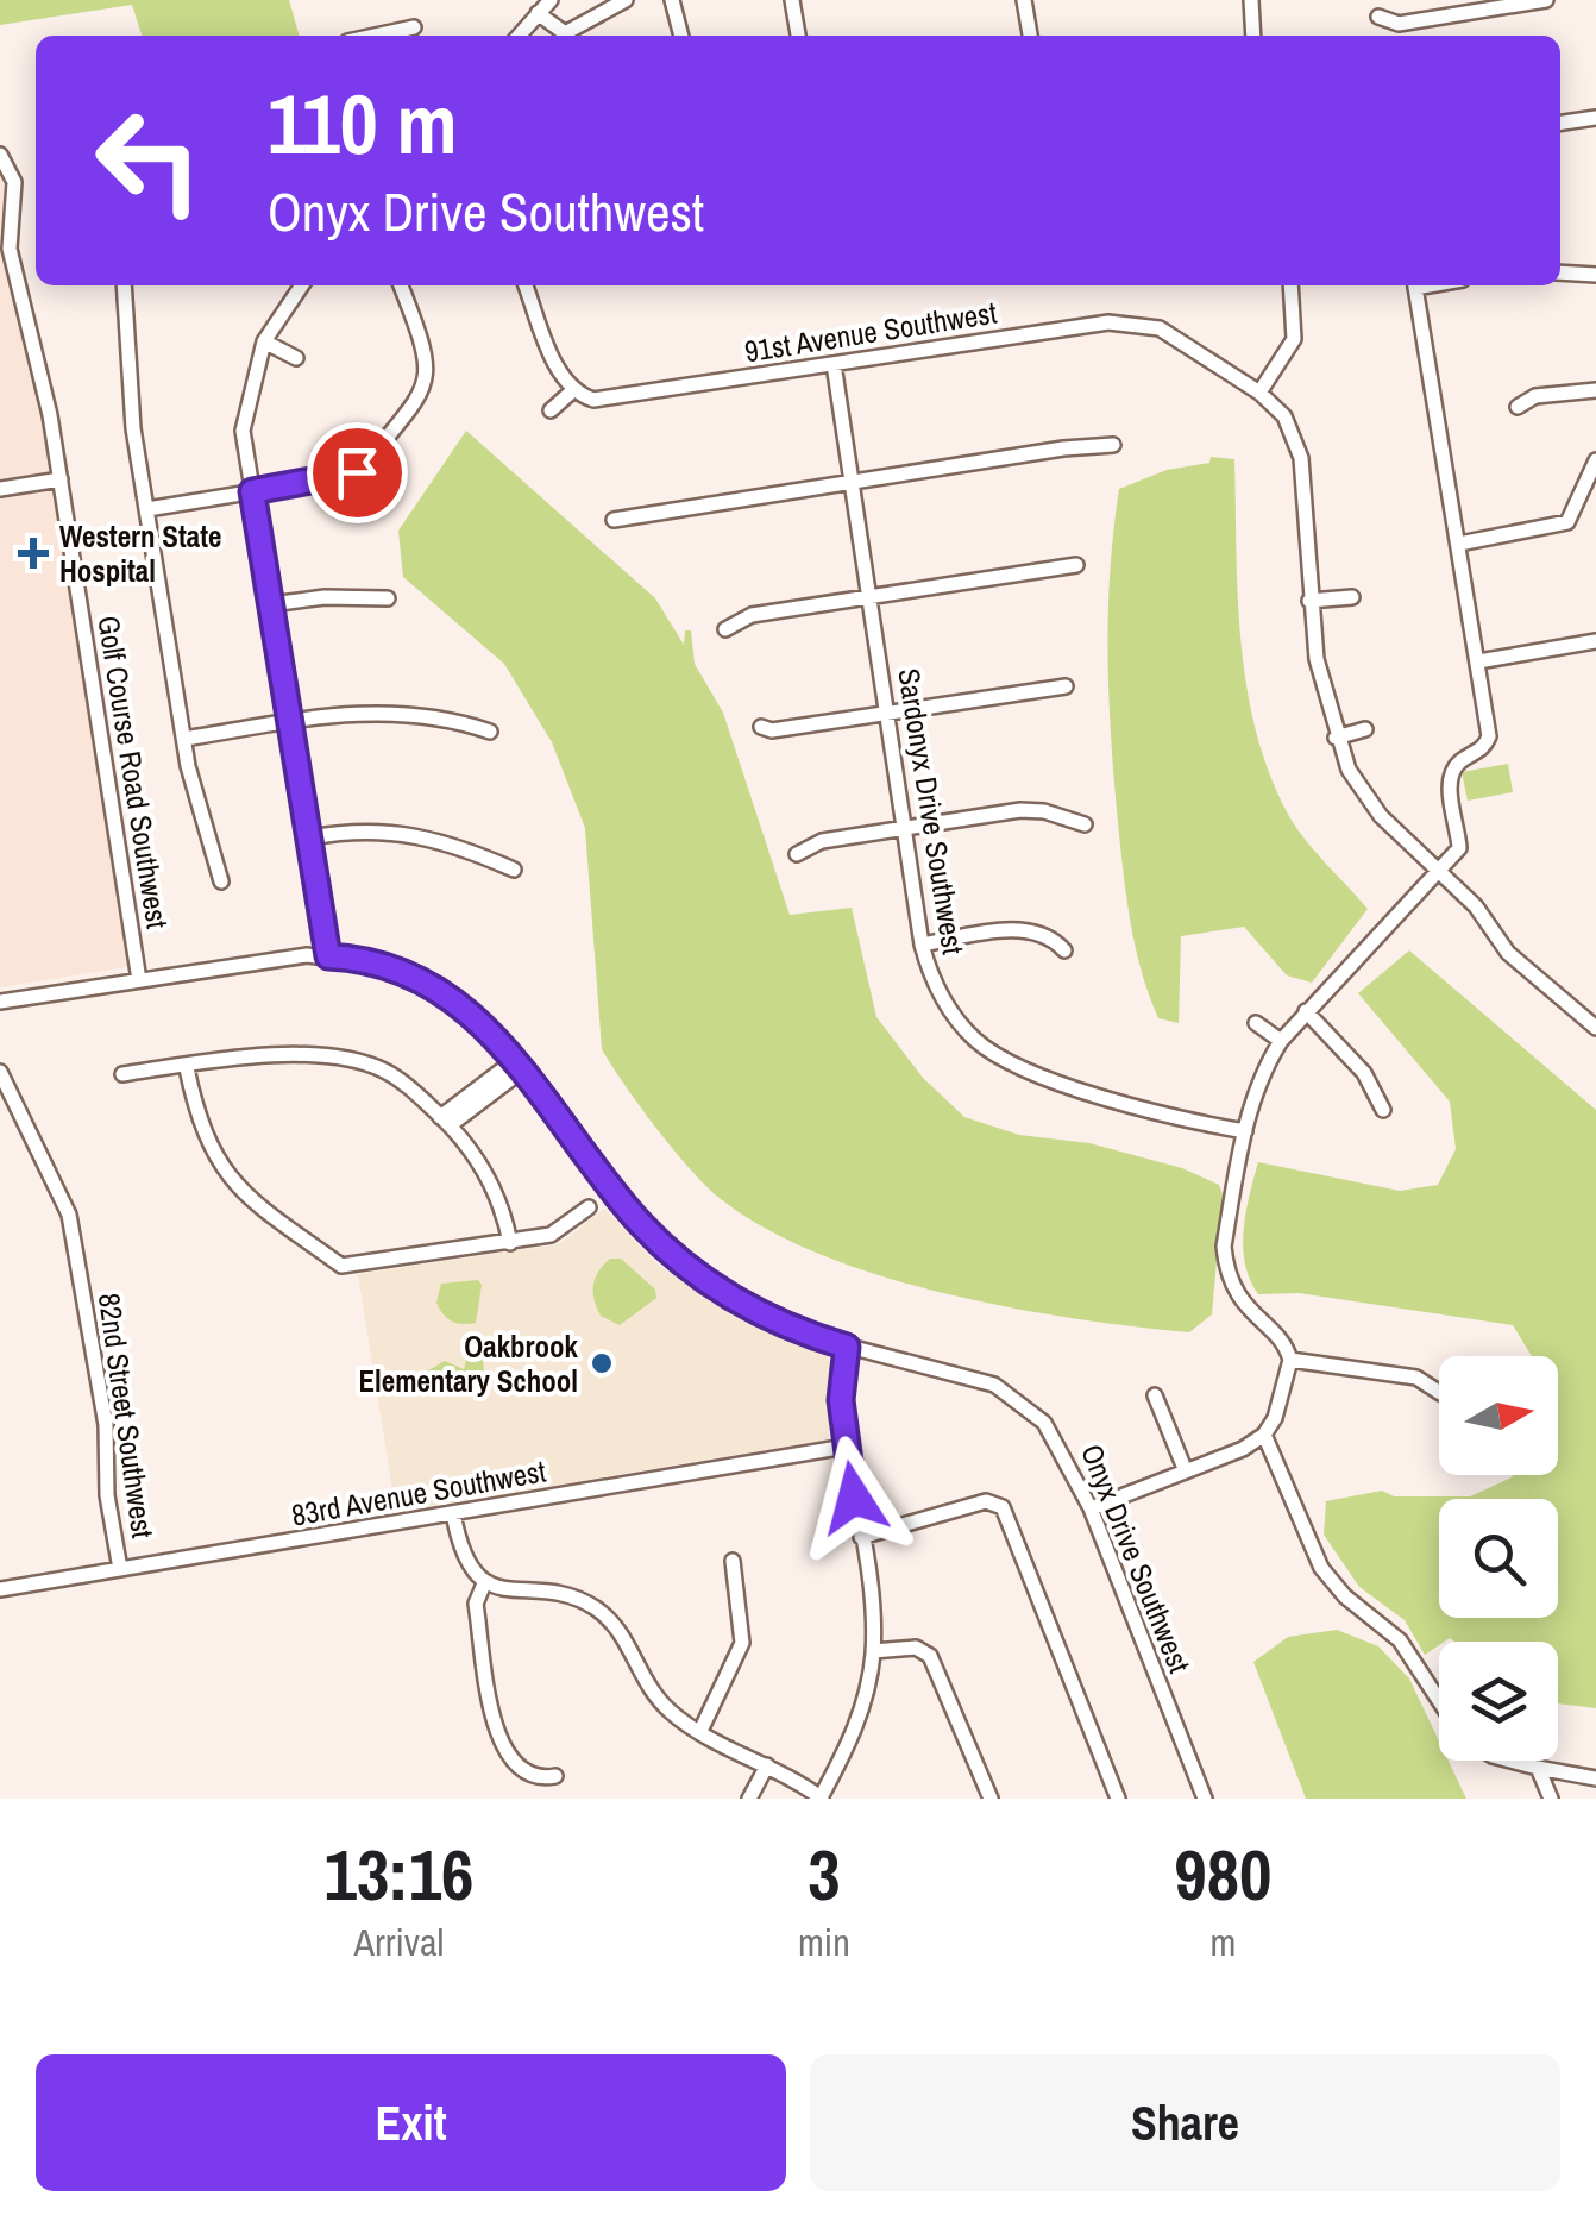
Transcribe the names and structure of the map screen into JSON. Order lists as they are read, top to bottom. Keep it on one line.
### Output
{"streets":{"street":["91st Avenue Southwest","Golf Course Road Southwest","Sardonyx Drive Southwest","82nd Street Southwest","83rd Avenue Southwest","Onyx Drive Southwest"]},"crossings":[["91st Avenue Southwest","Sardonyx Drive Southwest"],["Golf Course Road Southwest","Onyx Drive Southwest"],["82nd Street Southwest","83rd Avenue Southwest"]],"places":{"health":["Western State Hospital"],"other":["Oakbrook Elementary School"]},"north":"right","page":{"turn":["110 m","Onyx Drive Southwest"],"eta":["13:16","Arrival","3","min","980","m"],"buttons":["Exit","Share"]}}
